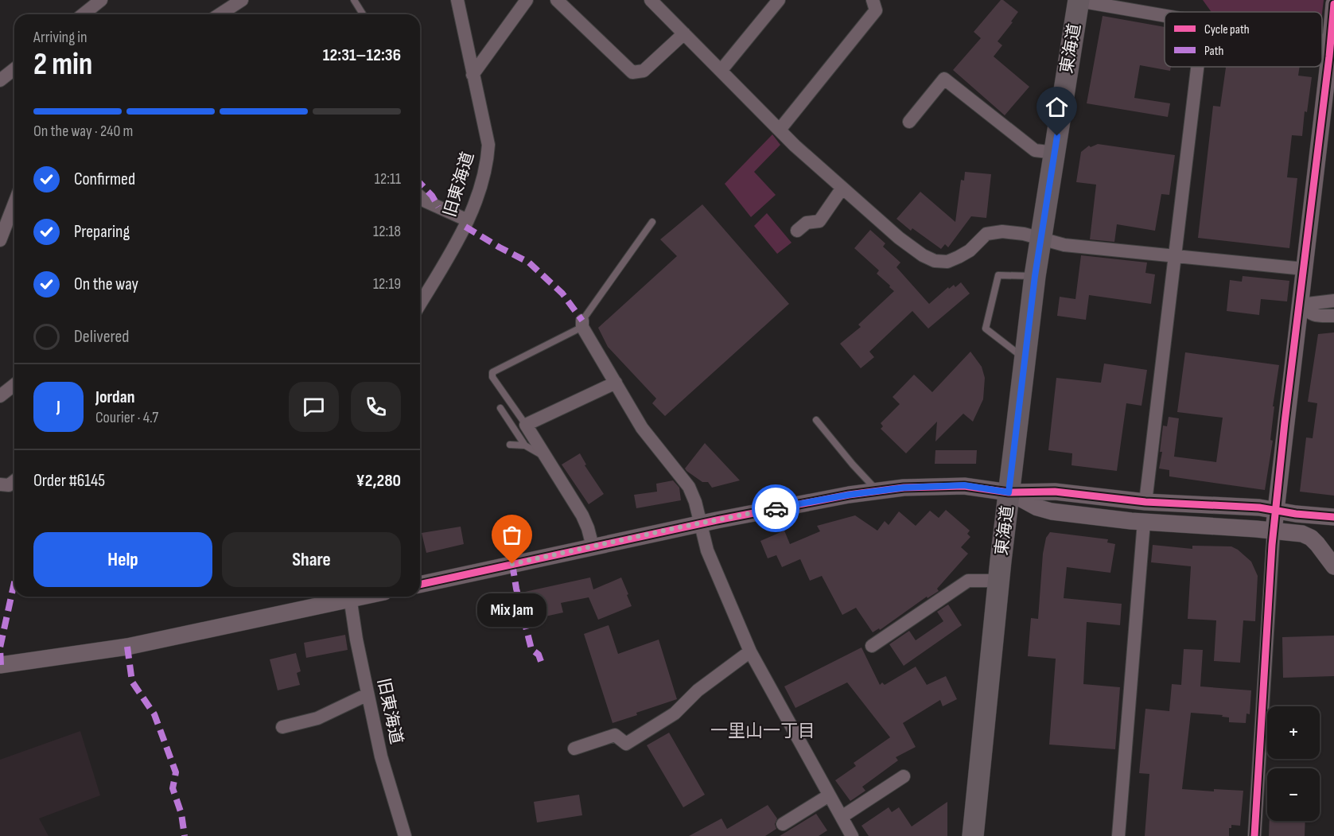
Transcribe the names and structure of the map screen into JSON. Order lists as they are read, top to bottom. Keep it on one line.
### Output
{"streets":{"highway":["東海道"],"street":["旧東海道"]},"districts":["一里山一丁目"],"places":["Mix Jam"],"legend":["Cycle path","Path"],"page":{"heading":["2 min","Arriving in","12:31–12:36"],"panel":["Jordan","Courier · 4.7","Order #6145","¥2,280"],"bar":"On the way · 240 m","list":[["Confirmed","12:11"],["Preparing","12:18"],["On the way","12:19"],"Delivered"],"round":"J","buttons":["Help","Share"],"bubble":"Mix Jam","map_buttons":["+","−"]}}
